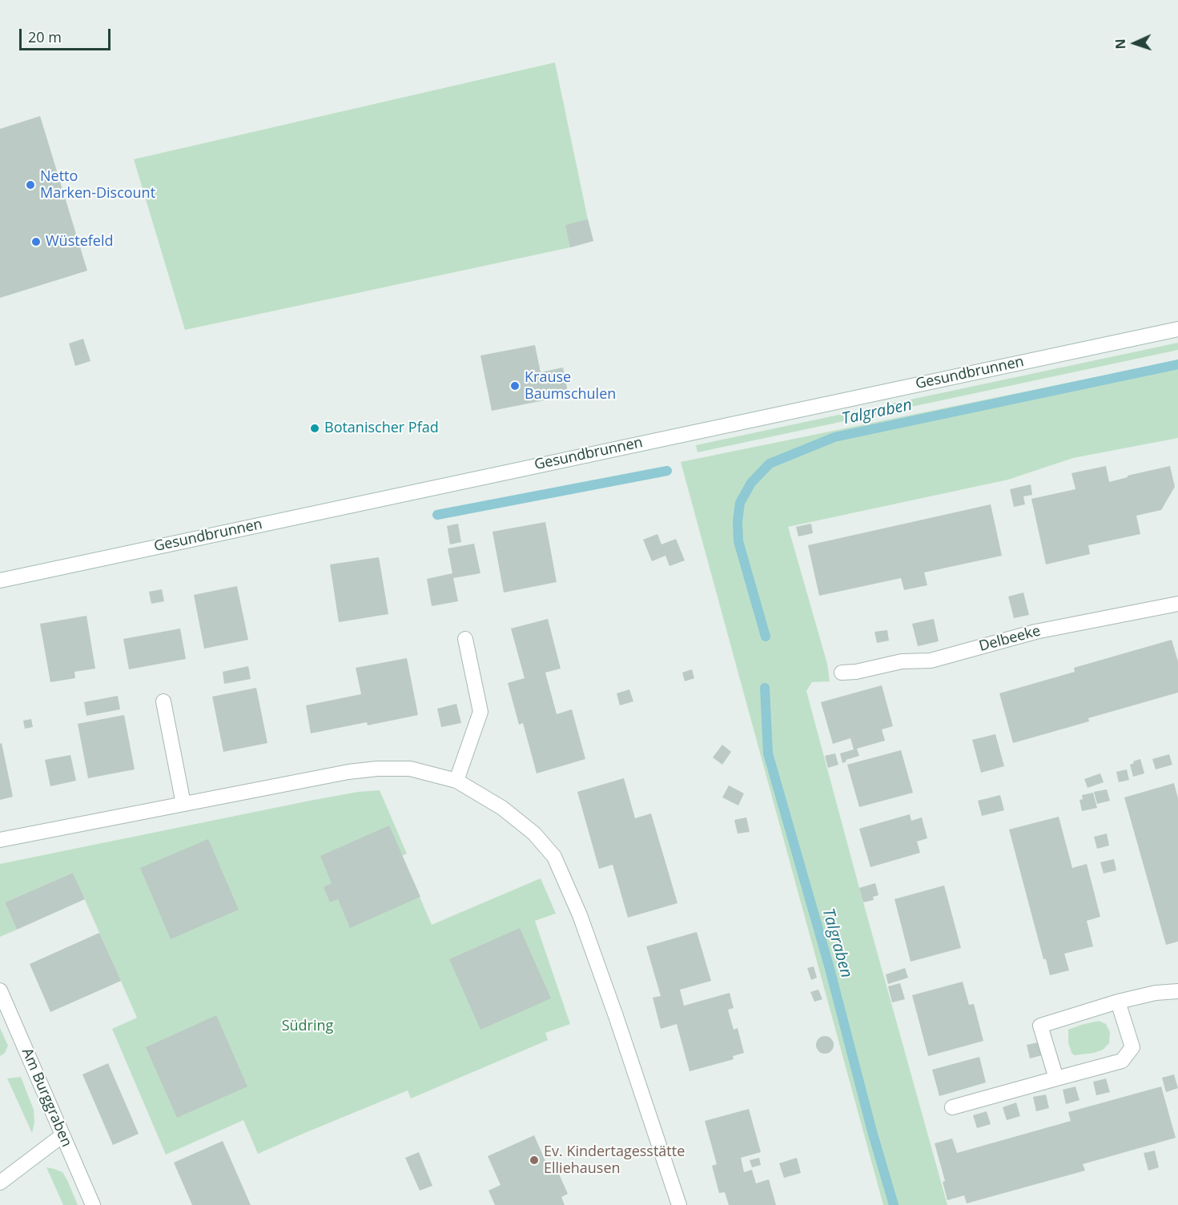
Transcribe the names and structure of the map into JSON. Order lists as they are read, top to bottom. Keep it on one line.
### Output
{"streets":{"street":["Gesundbrunnen","Delbeeke","Am Burggraben"]},"water":["Talgraben"],"parks":["Südring"],"places":["Netto Marken-Discount","Wüstefeld","Krause Baumschulen","Botanischer Pfad","Ev. Kindertagesstätte Elliehausen"],"scale_bar":"20 m","north":"left"}
